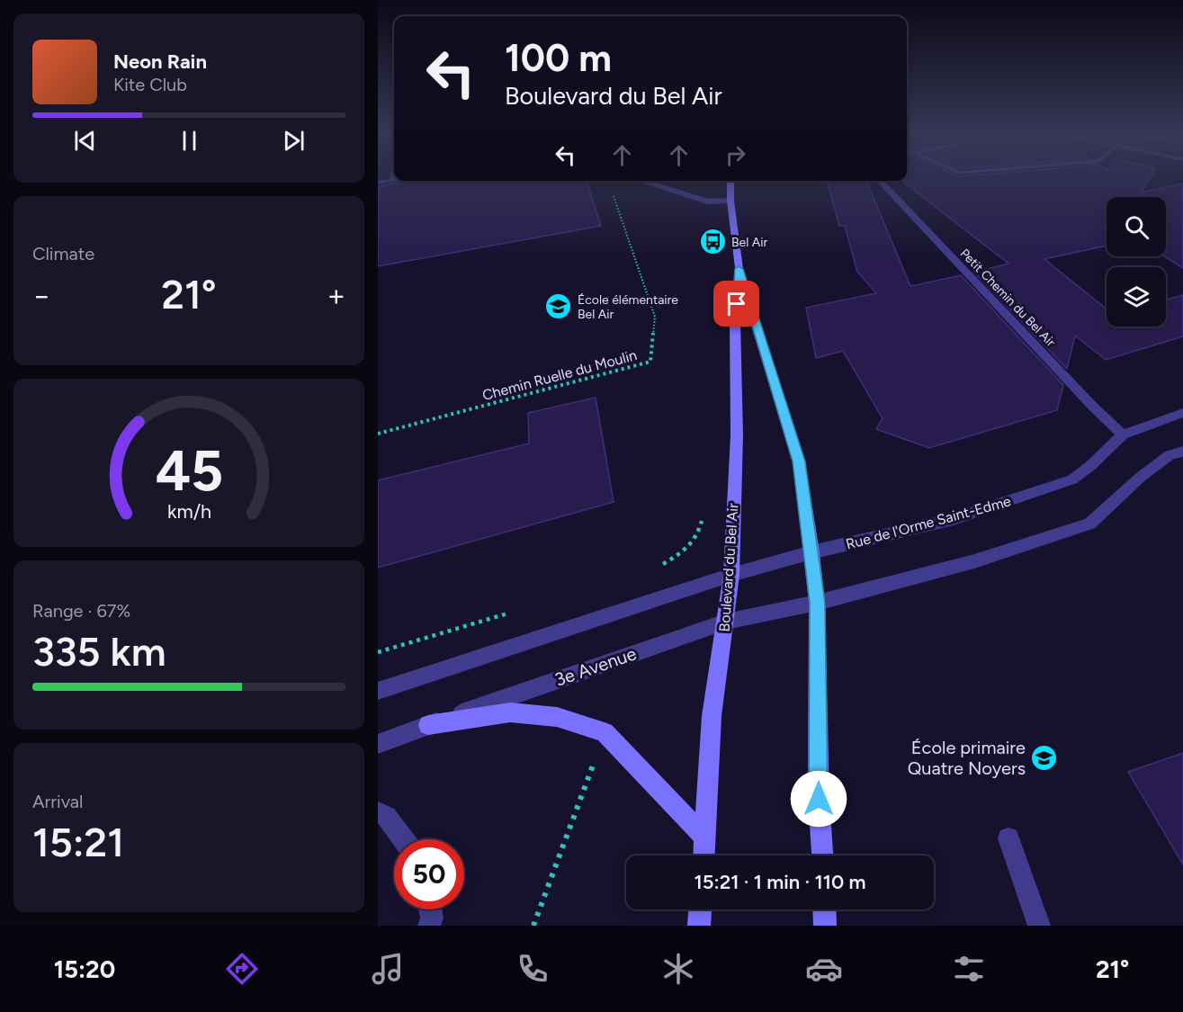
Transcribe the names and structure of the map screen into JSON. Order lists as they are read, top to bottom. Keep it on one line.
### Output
{"streets":{"main road":["Boulevard du Bel Air"],"street":["Petit Chemin du Bel Air","Rue de l'Orme Saint-Edme","3e Avenue"],"path":["Chemin Ruelle du Moulin"]},"crossings":[["Petit Chemin du Bel Air","Rue de l'Orme Saint-Edme"],["Rue de l'Orme Saint-Edme","Boulevard du Bel Air"],["Boulevard du Bel Air","3e Avenue"]],"places":{"bus stop":["Bel Air"],"school or university":["École élémentaire Bel Air","École primaire Quatre Noyers"]},"page":{"turn":["100 m","Boulevard du Bel Air"],"song":["Neon Rain","Kite Club"],"tile":["Climate",["Range · 67%","335 km"],["Arrival","15:21"]],"heat":["−","21°","+"],"limit":"50","trip":"15:21 · 1 min · 110 m","tabs":["15:20","21°"],"gauge":["45","km/h"]}}
